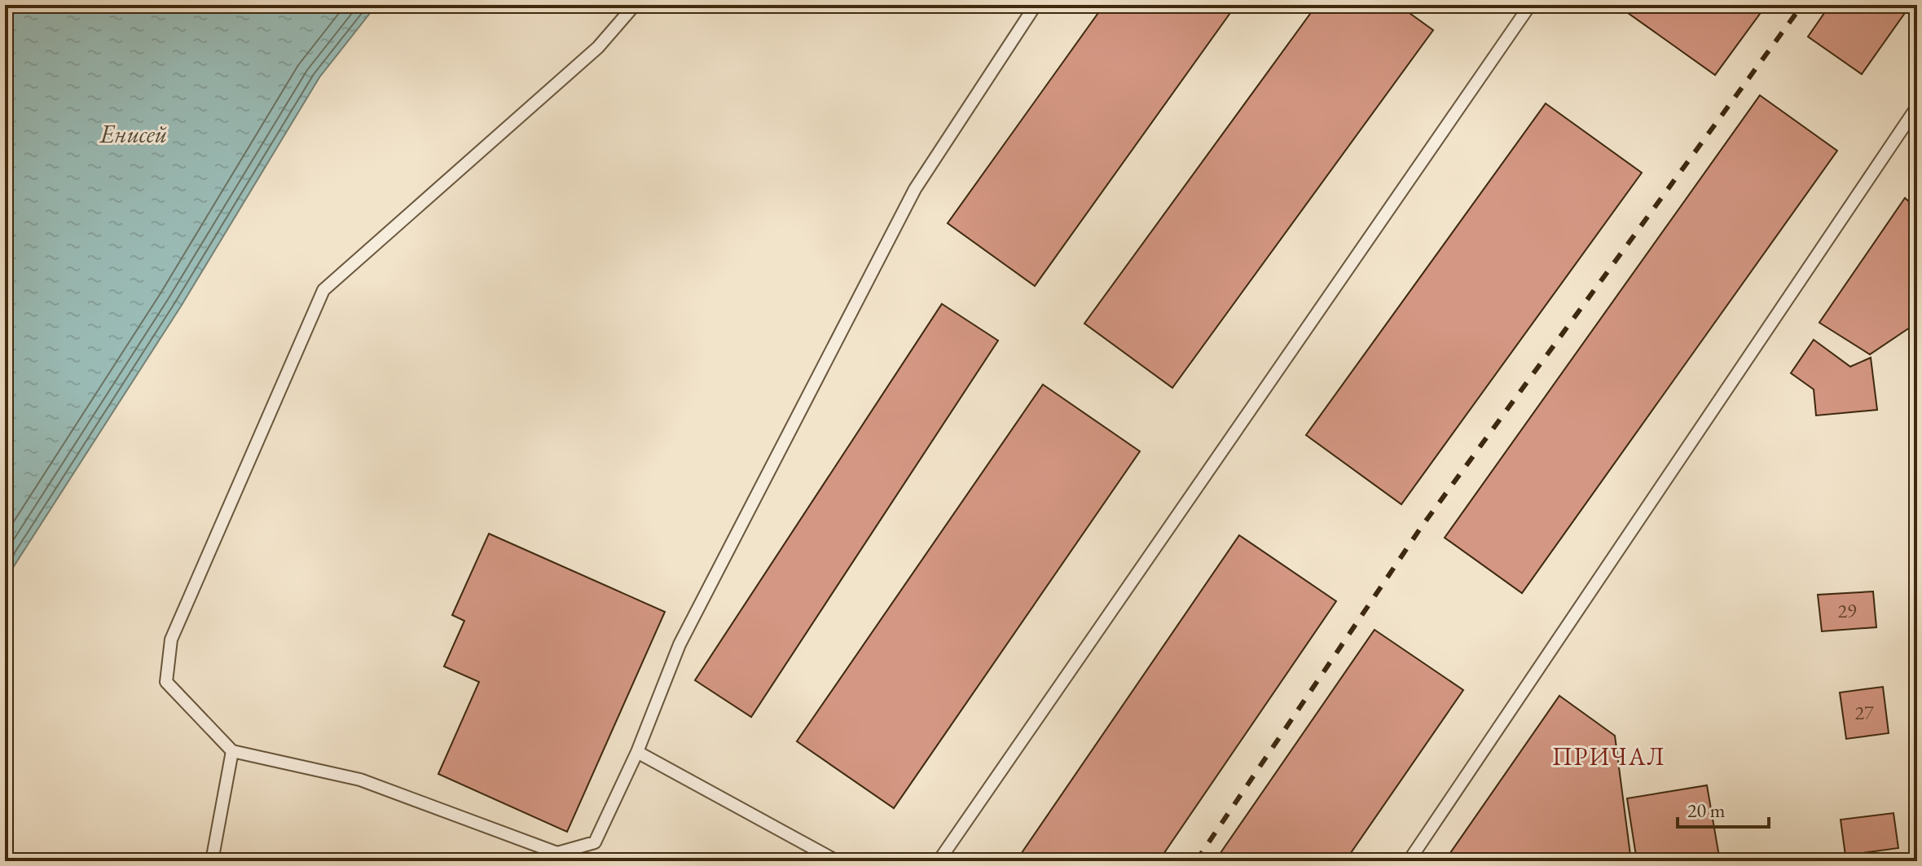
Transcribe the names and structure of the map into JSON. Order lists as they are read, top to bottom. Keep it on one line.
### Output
{"districts":["ПРИЧАЛ"],"water":["Енисей"],"house_numbers":["29","27"],"scale_bar":"20 m"}
